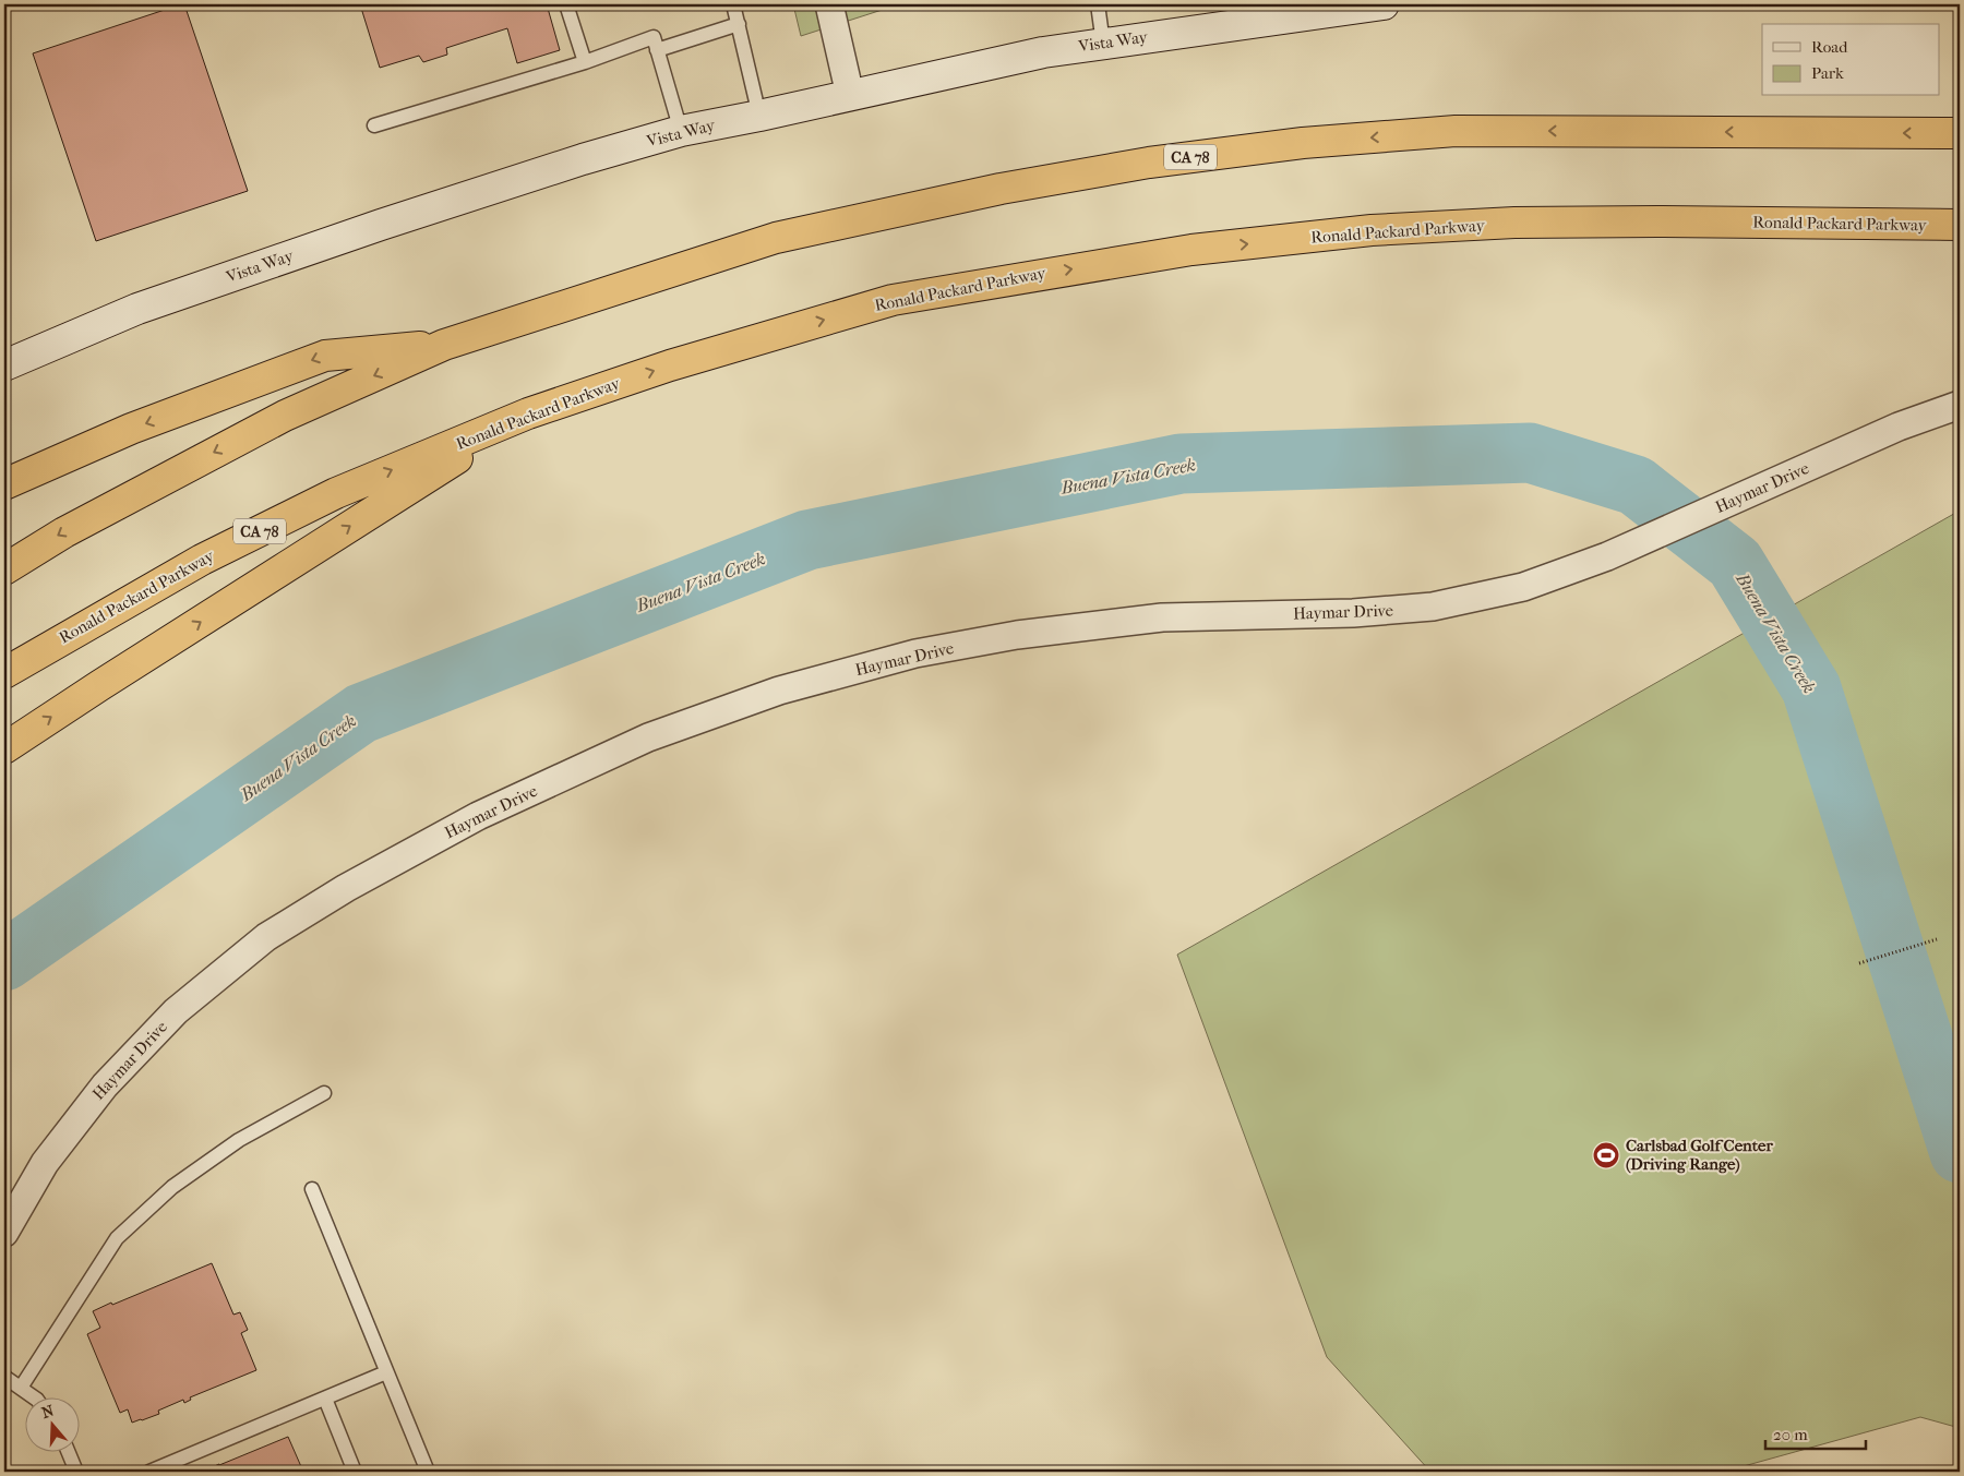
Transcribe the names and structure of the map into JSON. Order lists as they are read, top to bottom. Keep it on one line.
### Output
{"streets":{"highway":["CA 78","Ronald Packard Parkway"],"main road":["Vista Way"],"street":["Haymar Drive"]},"water":["Buena Vista Creek"],"places":{"sports":["Carlsbad Golf Center (Driving Range)"]},"legend":["Road","Park"],"scale_bar":"20 m","north":"top"}
